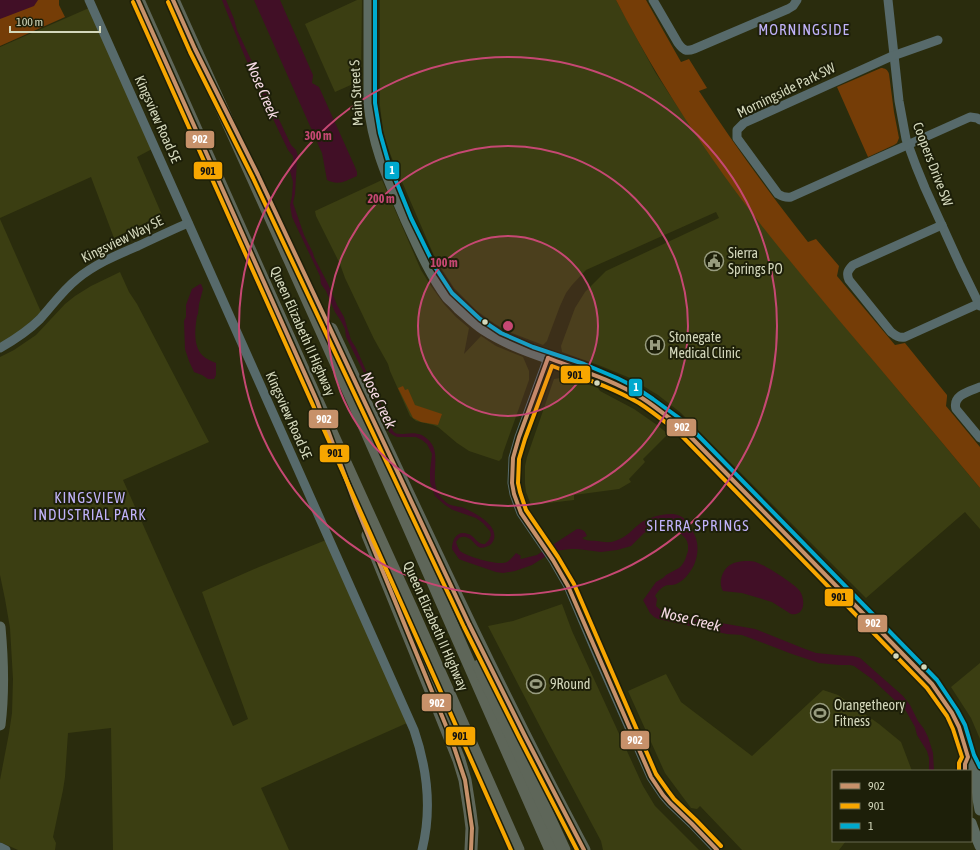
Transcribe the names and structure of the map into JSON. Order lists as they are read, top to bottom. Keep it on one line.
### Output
{"streets":{"highway":["Queen Elizabeth II Highway"],"main road":["Main Street S"],"street":["Morningside Park SW","Kingsview Road SE","Coopers Drive SW","Kingsview Way SE"]},"crossings":[["Morningside Park SW","Coopers Drive SW"],["Kingsview Road SE","Kingsview Way SE"]],"districts":["MORNINGSIDE","KINGSVIEW INDUSTRIAL PARK","SIERRA SPRINGS"],"water":["Nose Creek"],"places":{"public building":["Sierra Springs PO"],"hospital":["Stonegate Medical Clinic"],"sports":["9Round","Orangetheory Fitness"]},"lines":["transit line 902","transit line 1","transit line 901"],"legend":["902","901","1"],"scale_bar":"100 m","rings":["300 m","200 m","100 m"]}
